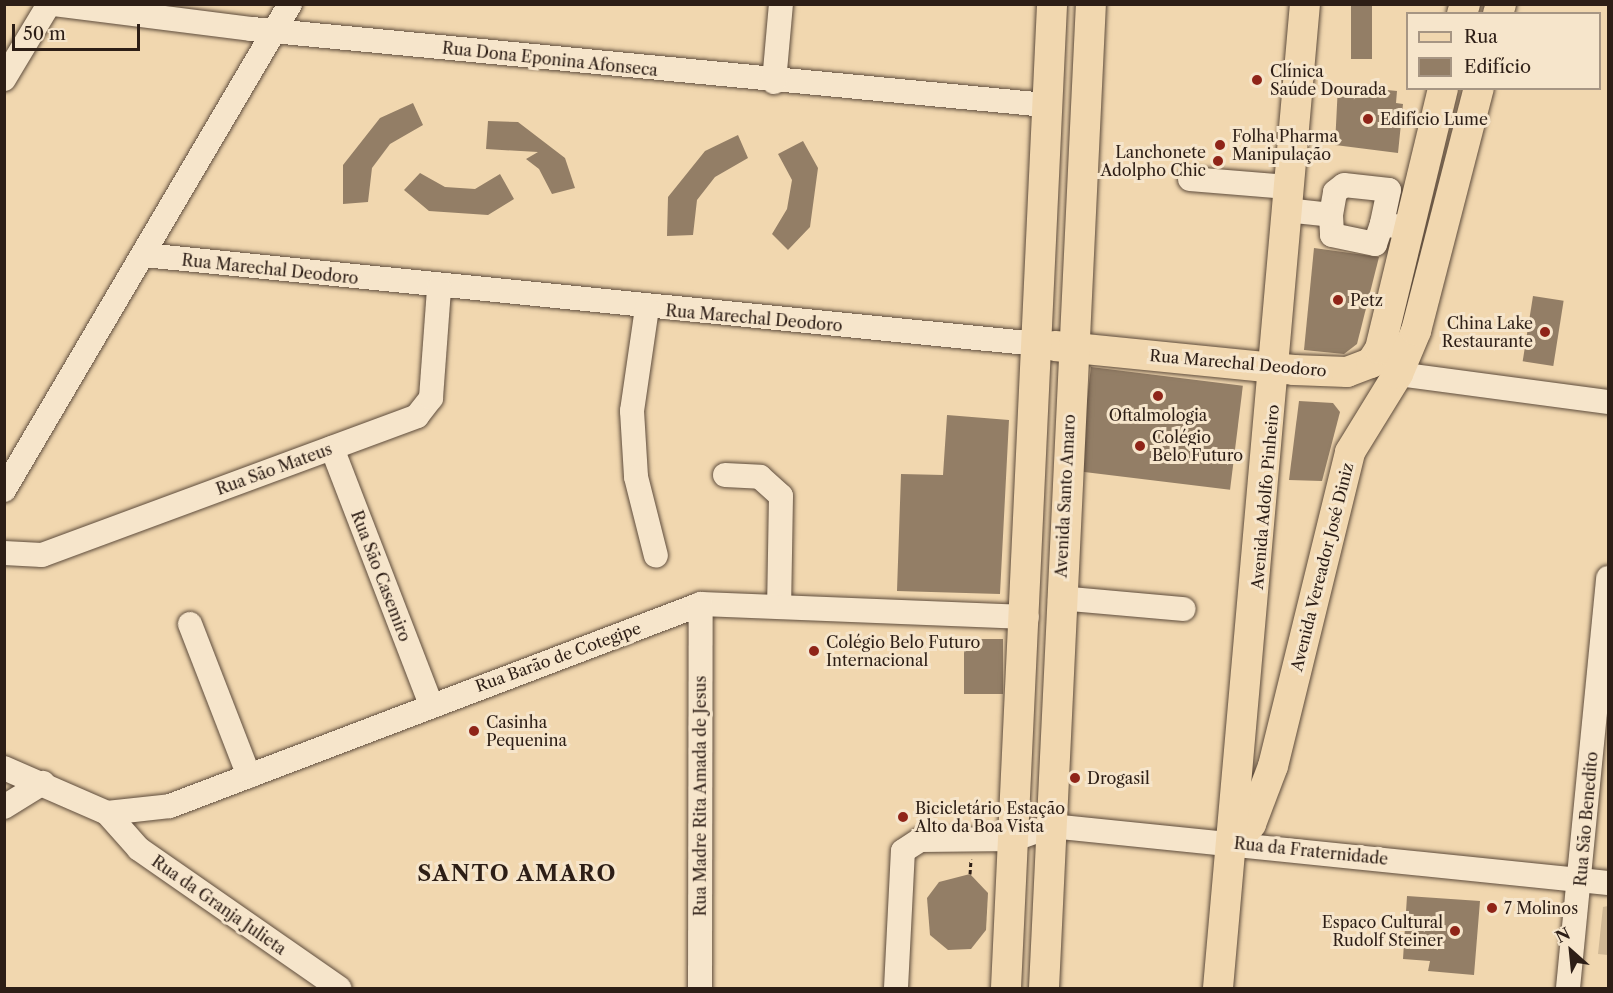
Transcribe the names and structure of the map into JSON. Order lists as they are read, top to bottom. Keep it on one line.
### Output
{"streets":{"main road":["Rua Marechal Deodoro","Avenida Santo Amaro","Avenida Adolfo Pinheiro","Avenida Vereador José Diniz"],"street":["Rua Dona Eponina Afonseca","Rua São Mateus","Rua São Casemiro","Rua Barão de Cotegipe","Rua Madre Rita Amada de Jesus","Rua São Benedito","Rua da Fraternidade","Rua da Granja Julieta"]},"crossings":[["Rua Dona Eponina Afonseca","Avenida Santo Amaro"],["Rua Marechal Deodoro","Rua São Mateus"],["Rua Marechal Deodoro","Avenida Santo Amaro"],["Rua Marechal Deodoro","Avenida Adolfo Pinheiro"],["Rua São Mateus","Rua São Casemiro"],["Avenida Santo Amaro","Rua Barão de Cotegipe"],["Avenida Santo Amaro","Rua da Fraternidade"],["Avenida Adolfo Pinheiro","Avenida Vereador José Diniz"],["Avenida Adolfo Pinheiro","Rua da Fraternidade"],["Avenida Vereador José Diniz","Rua da Fraternidade"],["Rua São Casemiro","Rua Barão de Cotegipe"],["Rua Barão de Cotegipe","Rua Madre Rita Amada de Jesus"],["Rua Barão de Cotegipe","Rua da Granja Julieta"],["Rua São Benedito","Rua da Fraternidade"]],"districts":["SANTO AMARO"],"places":["Clínica Saúde Dourada","Edifício Lume","Folha Pharma Manipulação","Lanchonete Adolpho Chic","Petz","China Lake Restaurante","Oftalmologia","Colégio Belo Futuro","Colégio Belo Futuro Internacional","Casinha Pequenina","Drogasil","Bicicletário Estação Alto da Boa Vista","7 Molinos","Espaço Cultural Rudolf Steiner"],"legend":["Rua","Edifício"],"scale_bar":"50 m","north":"top left"}
